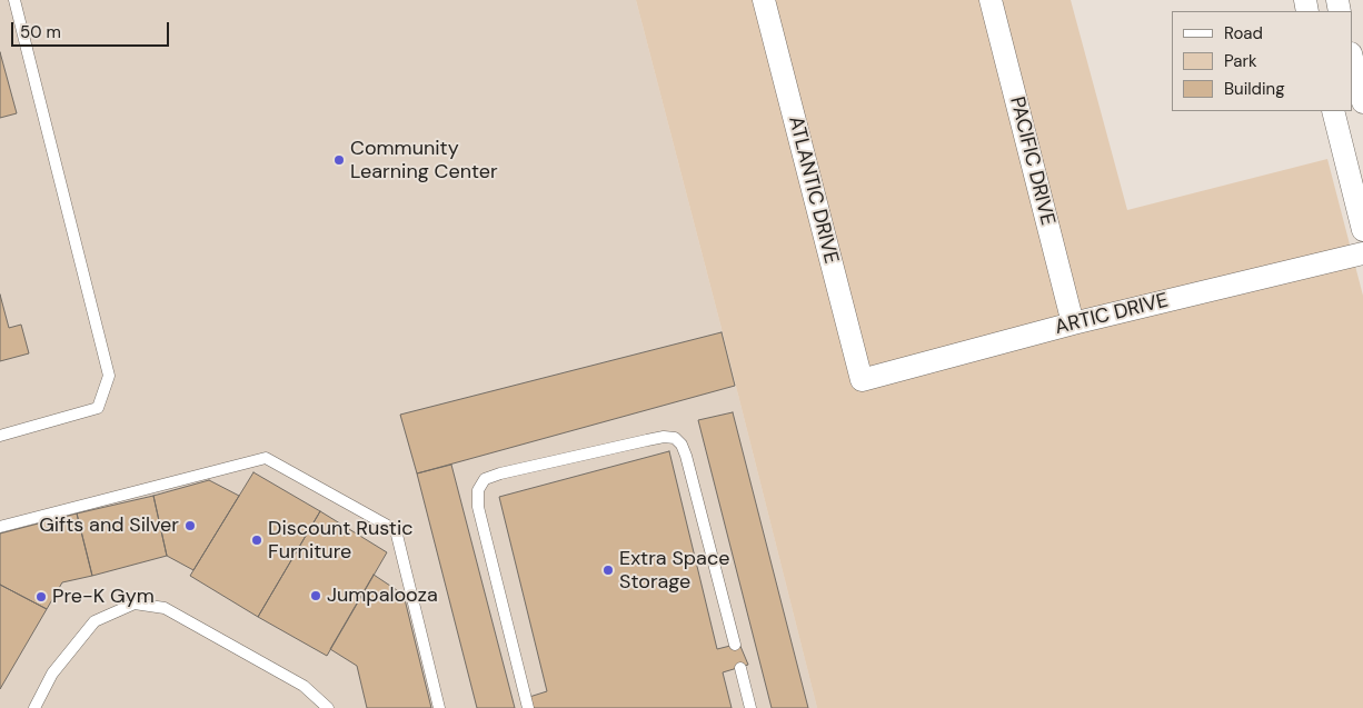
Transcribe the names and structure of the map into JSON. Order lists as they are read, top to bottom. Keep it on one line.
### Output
{"streets":{"street":["PACIFIC DRIVE","ATLANTIC DRIVE","ARTIC DRIVE"]},"crossings":[["PACIFIC DRIVE","ARTIC DRIVE"],["ATLANTIC DRIVE","ARTIC DRIVE"]],"places":["Community Learning Center","Gifts and Silver","Discount Rustic Furniture","Extra Space Storage","Jumpalooza","Pre-K Gym"],"legend":["Road","Park","Building"],"scale_bar":"50 m"}
